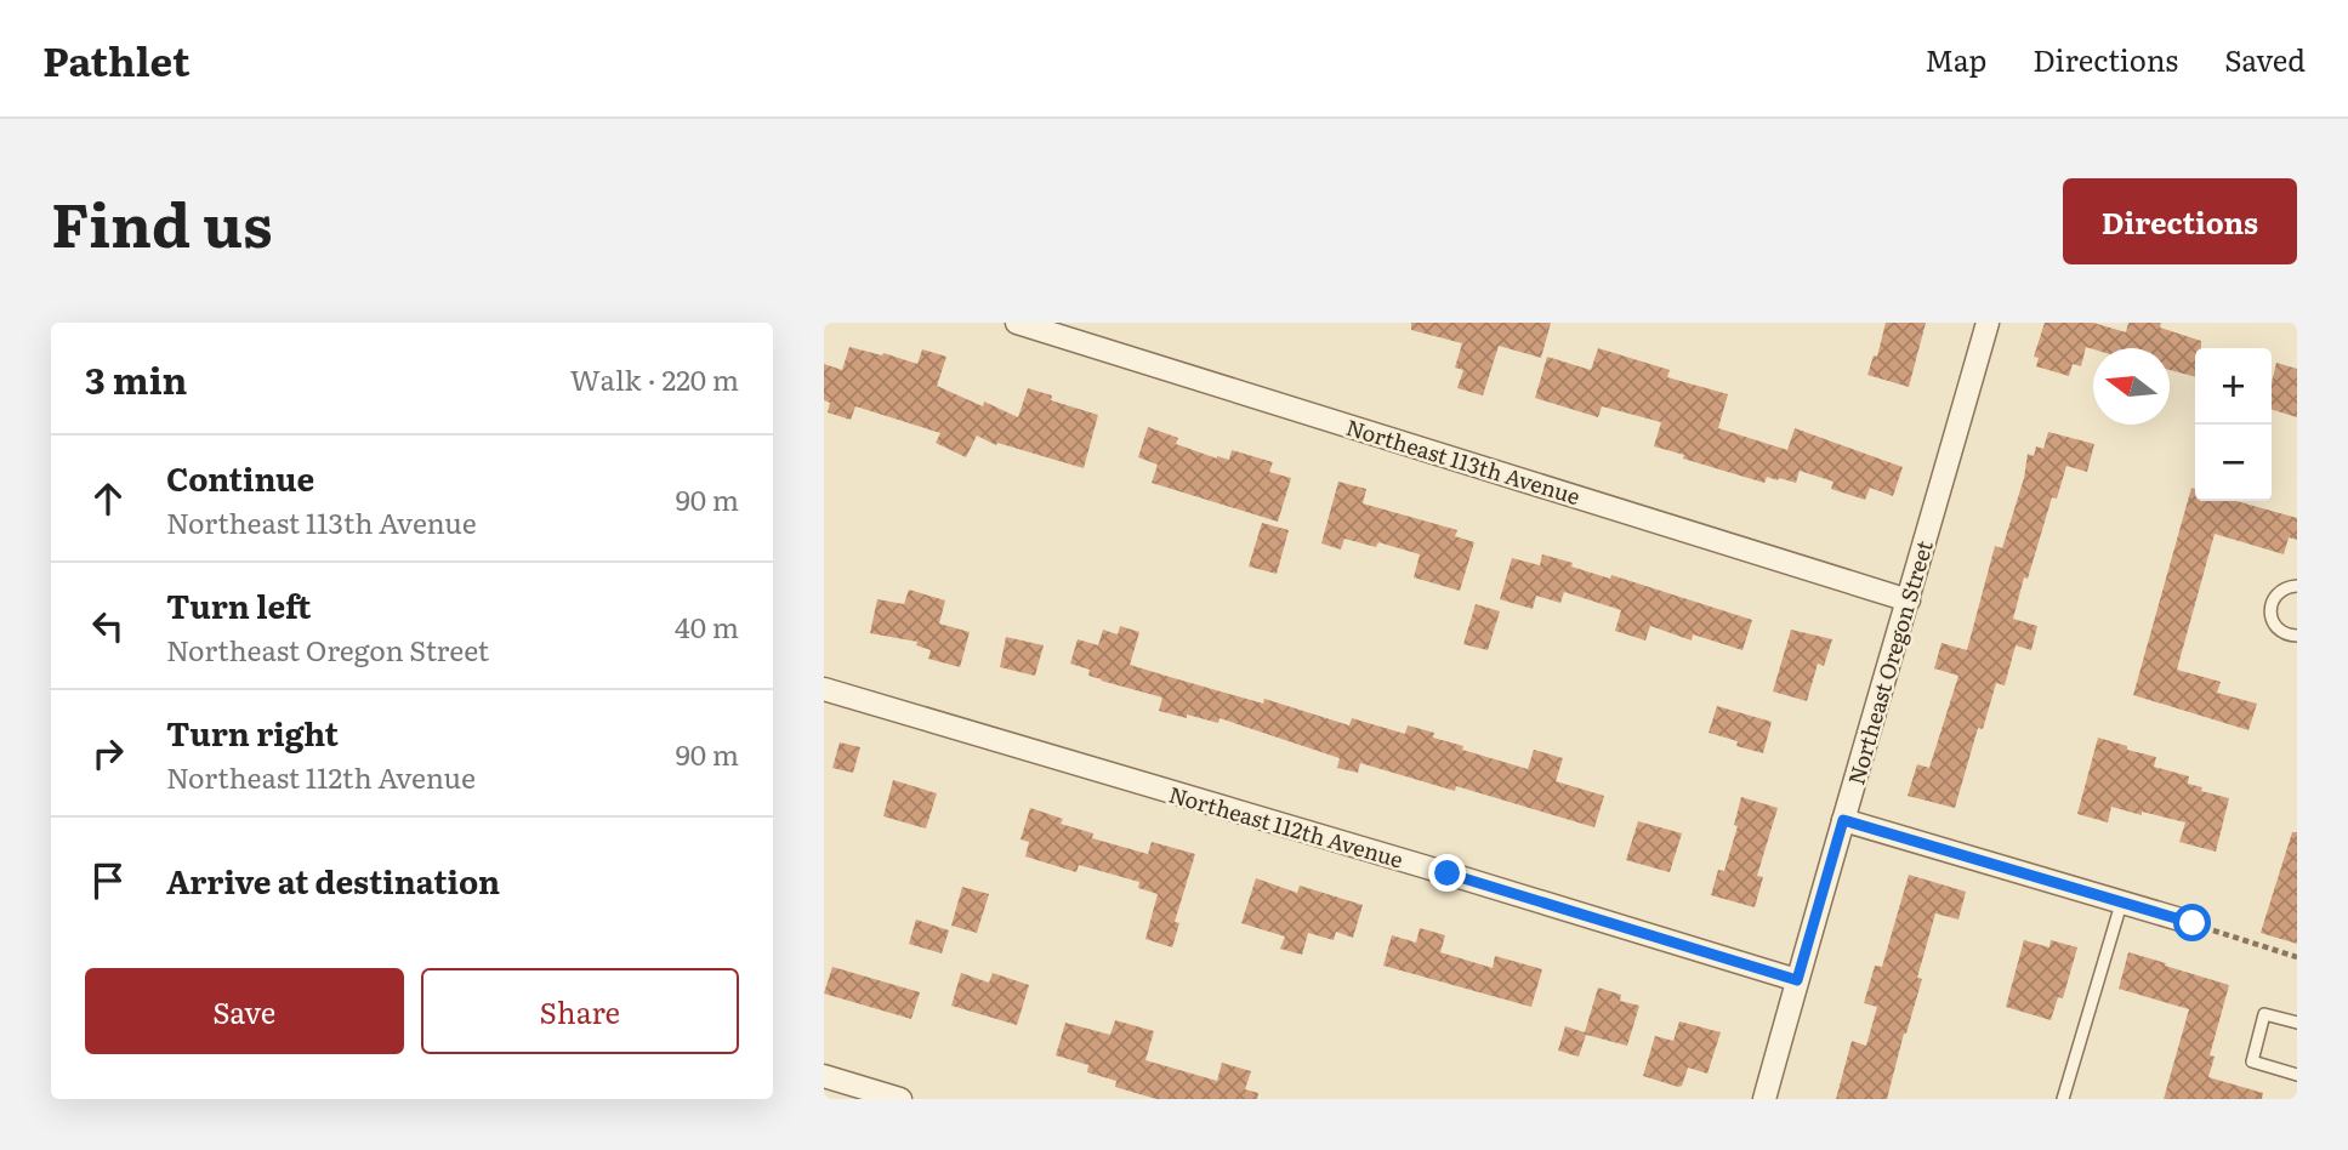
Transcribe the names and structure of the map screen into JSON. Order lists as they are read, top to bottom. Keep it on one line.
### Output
{"streets":{"street":["Northeast 113th Avenue","Northeast Oregon Street","Northeast 112th Avenue"]},"crossings":[["Northeast 113th Avenue","Northeast Oregon Street"],["Northeast Oregon Street","Northeast 112th Avenue"]],"north":"left","page":{"header":"Pathlet","nav":["Map","Directions","Saved"],"title":"Find us","buttons":["Directions",["Save","Share"]],"heading":["3 min","Walk · 220 m"],"map_buttons":["+","−"],"list":[["Continue","Northeast 113th Avenue","90 m"],["Turn left","Northeast Oregon Street","40 m"],["Turn right","Northeast 112th Avenue","90 m"],"Arrive at destination"]}}
